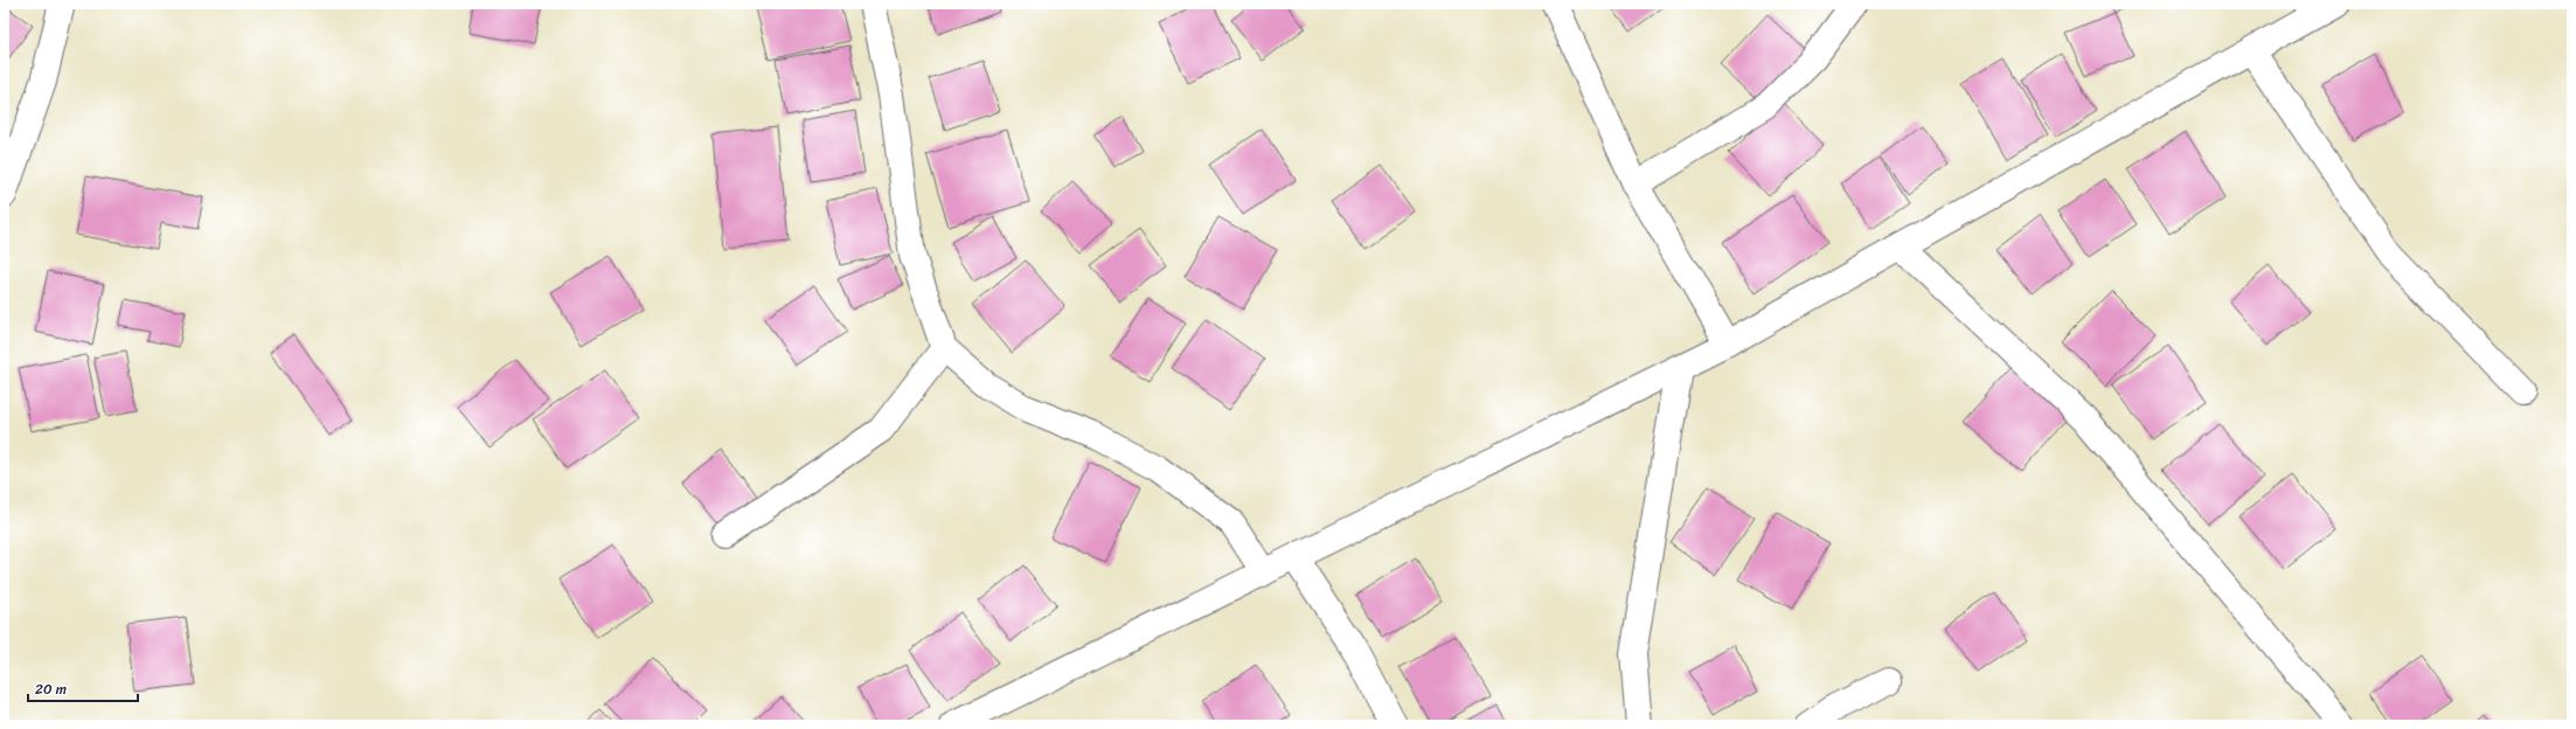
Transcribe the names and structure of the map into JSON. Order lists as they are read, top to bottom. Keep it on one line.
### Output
{"scale_bar":"20 m"}
